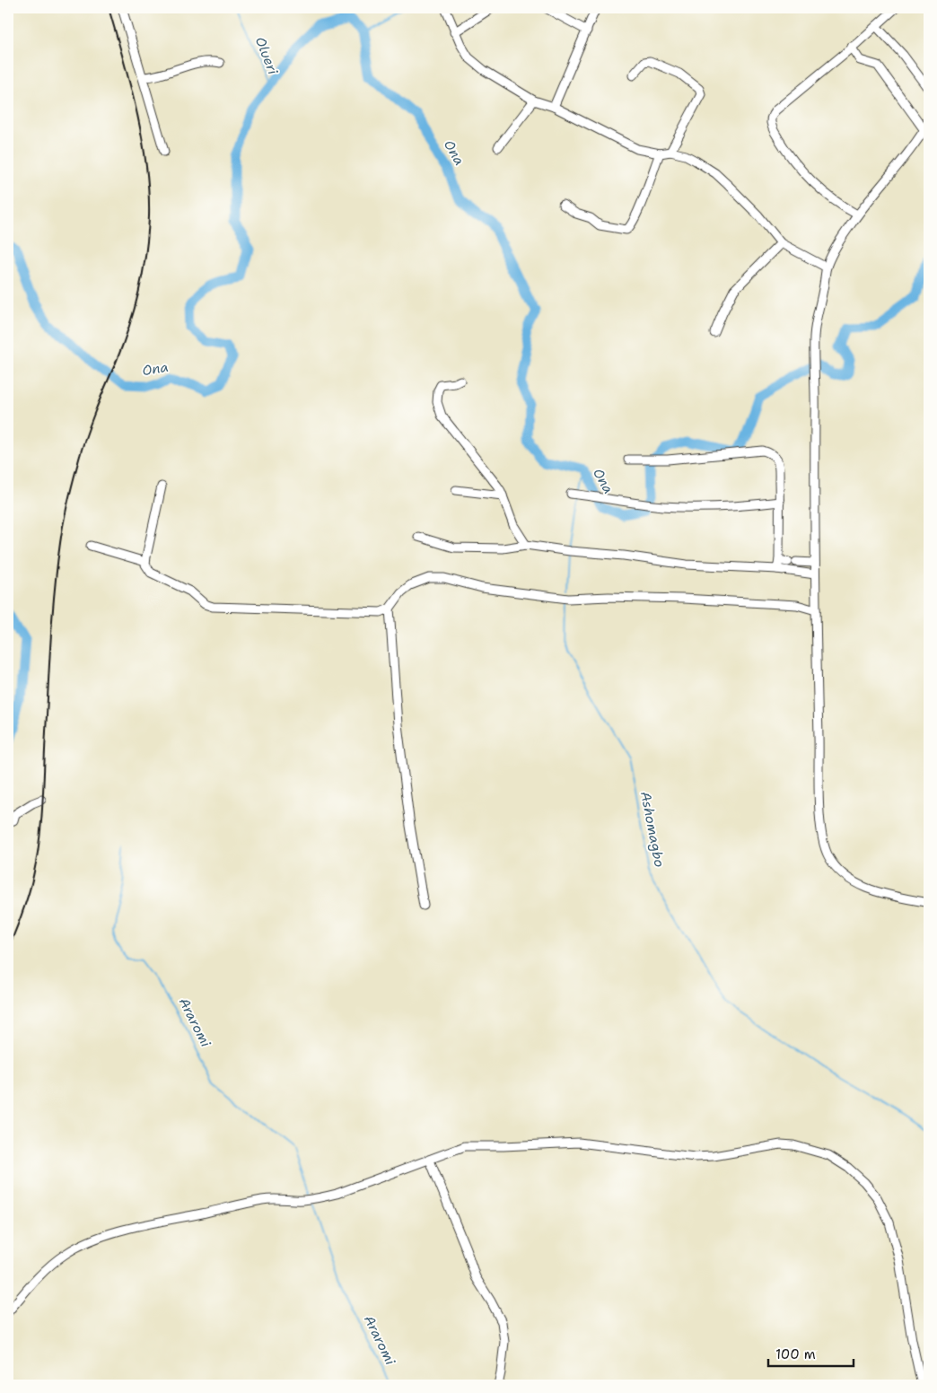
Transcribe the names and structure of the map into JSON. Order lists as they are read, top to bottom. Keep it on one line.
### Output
{"water":["Olueri","Ona","Ashomagbo","Araromi"],"scale_bar":"100 m"}
